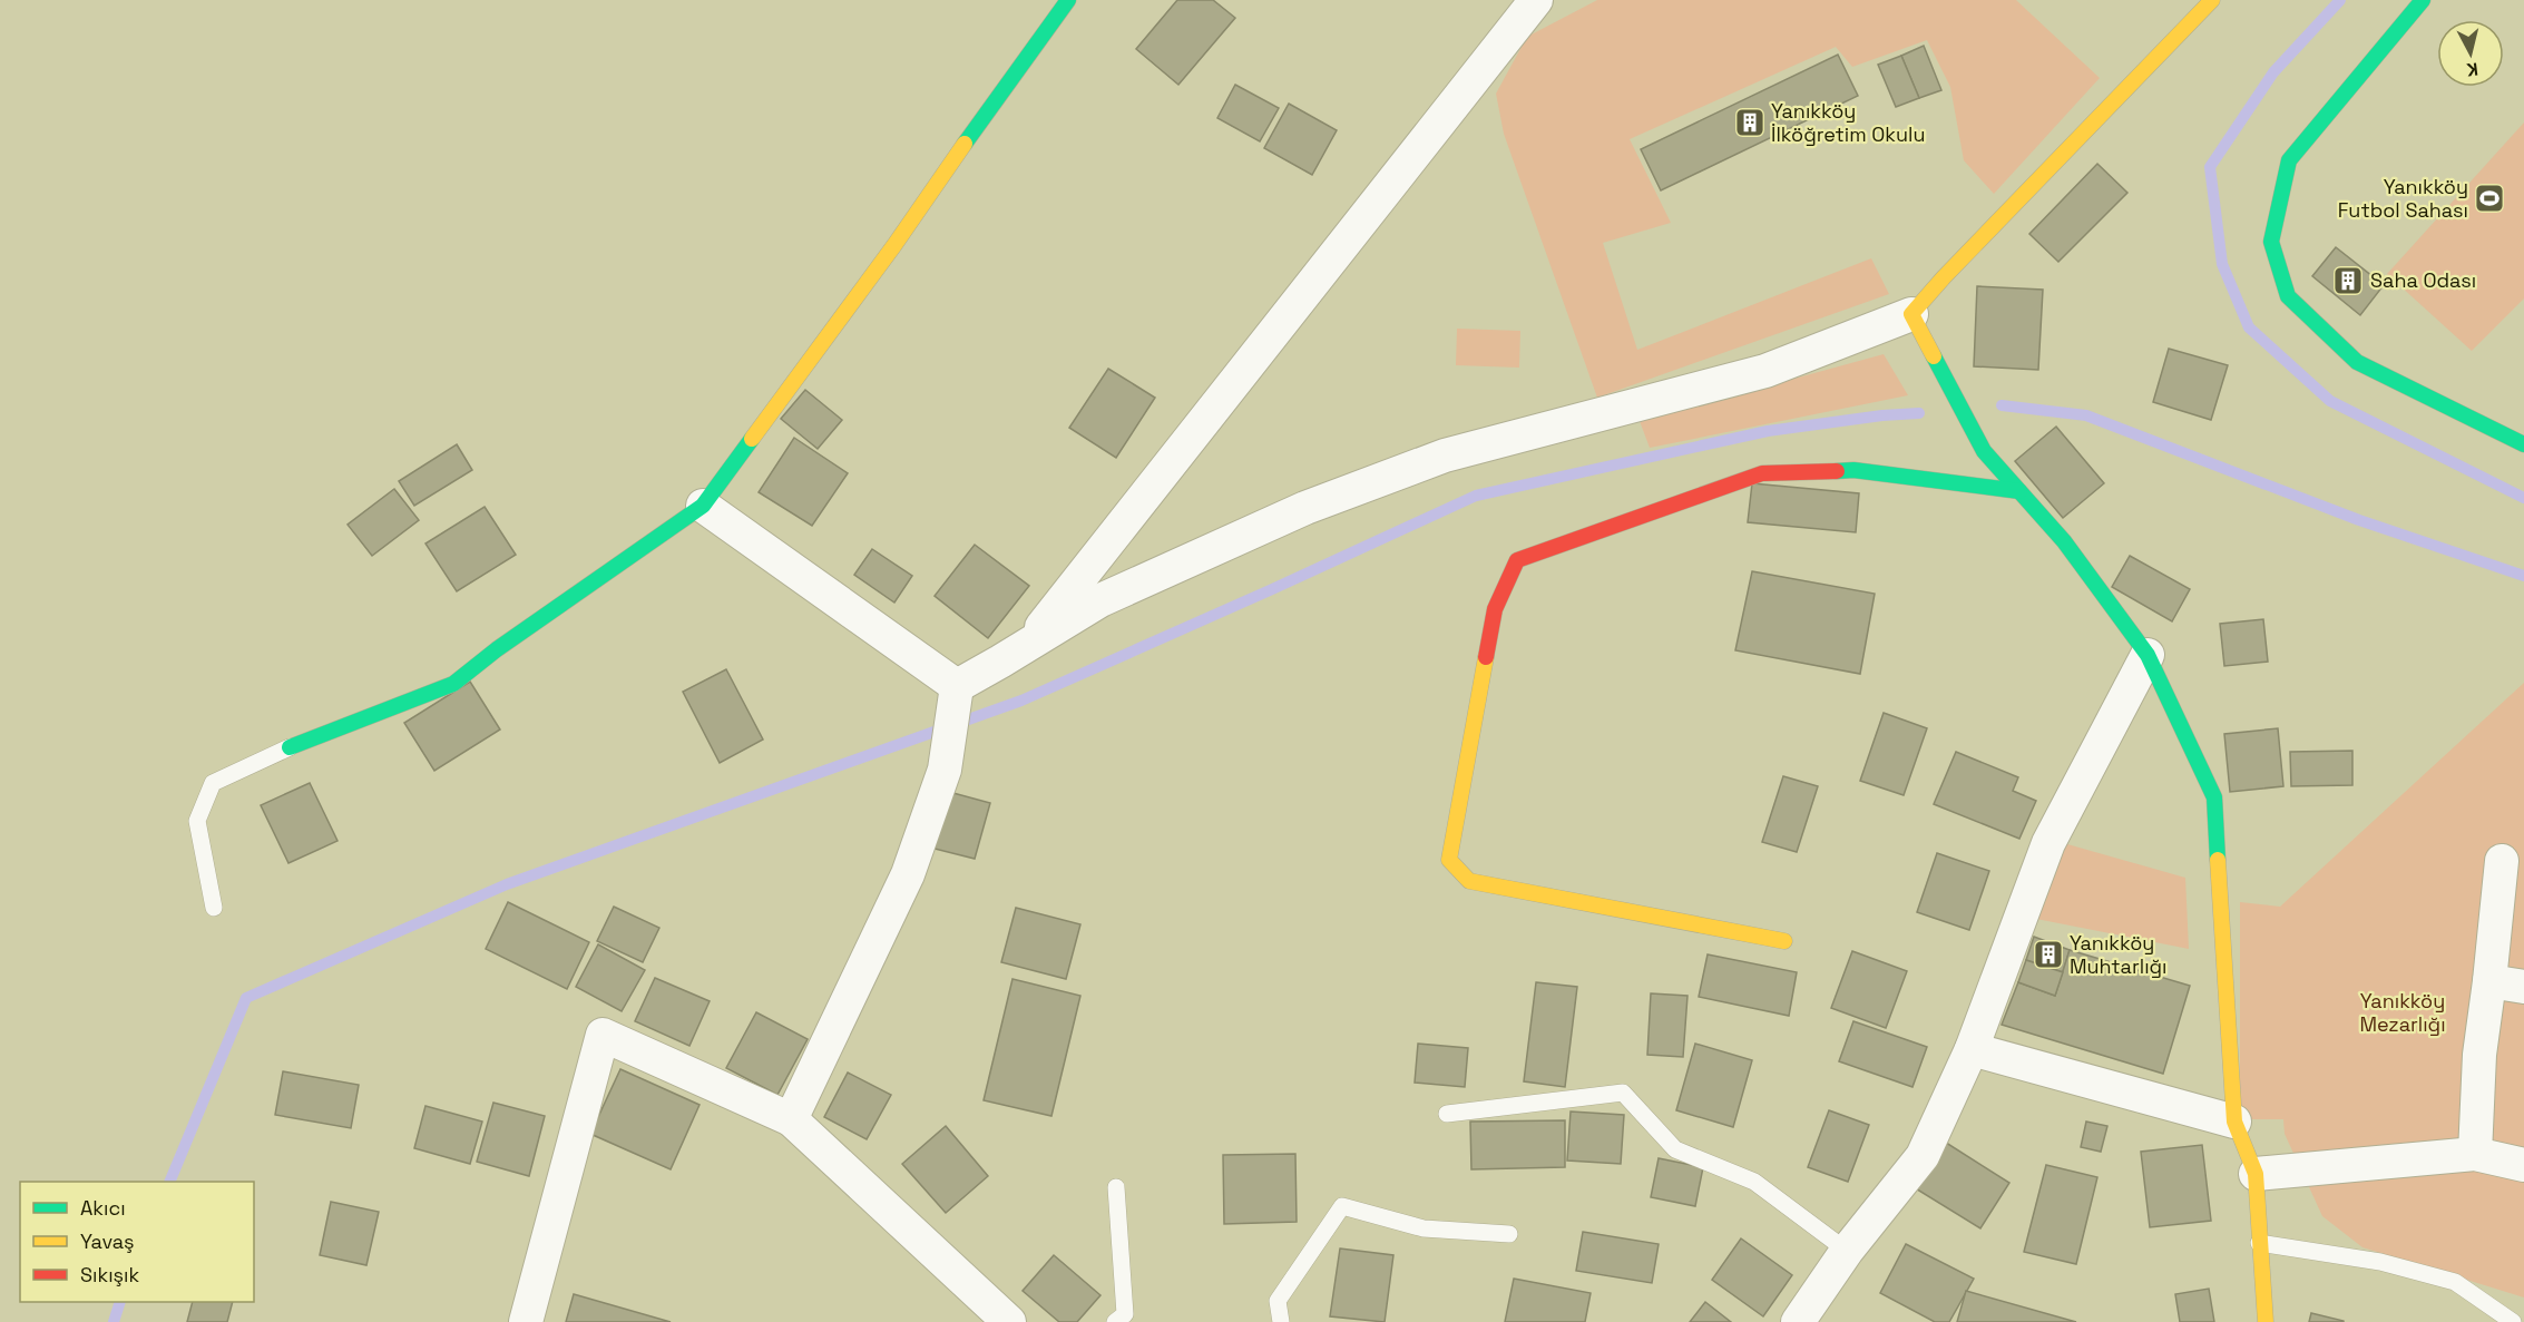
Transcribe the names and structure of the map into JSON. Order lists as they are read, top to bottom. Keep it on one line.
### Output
{"parks":["Yanıkköy Mezarlığı"],"places":{"building":["Yanıkköy İlköğretim Okulu","Saha Odası","Yanıkköy Muhtarlığı"],"sports":["Yanıkköy Futbol Sahası"]},"legend":["Akıcı","Yavaş","Sıkışık"],"north":"bottom"}
